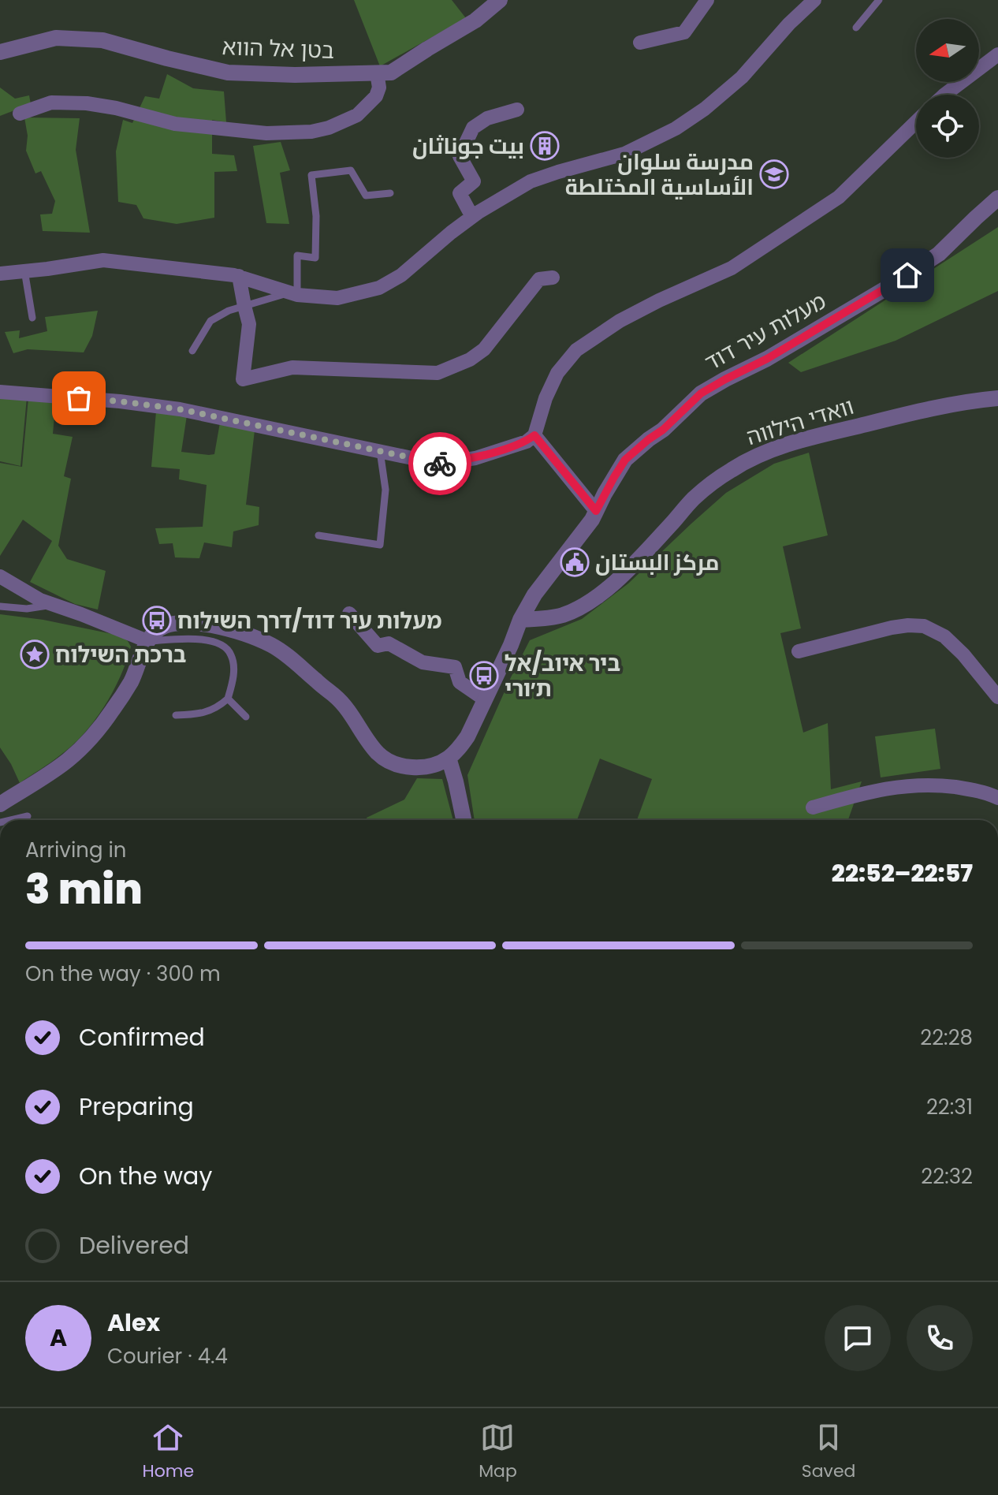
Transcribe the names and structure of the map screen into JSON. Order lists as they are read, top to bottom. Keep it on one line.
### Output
{"streets":{"street":["בטן אל הווא","מעלות עיר דוד","וואדי הילווה"]},"crossings":[["מעלות עיר דוד","וואדי הילווה"]],"places":{"building":["بيت جوناثان"],"school or university":["مدرسة سلوان الأساسية المختلطة"],"public building":["مركز البستان"],"bus stop":["מעלות עיר דוד/דרך השילוח","ביר איוב/אל ת׳ורי"],"place":["ברכת השילוח"]},"north":"left","page":{"heading":["3 min","Arriving in","22:52–22:57"],"panel":["Alex","Courier · 4.4"],"bar":"On the way · 300 m","list":[["Confirmed","22:28"],["Preparing","22:31"],["On the way","22:32"],"Delivered"],"round":"A","tabs":["Home","Map","Saved"]}}
